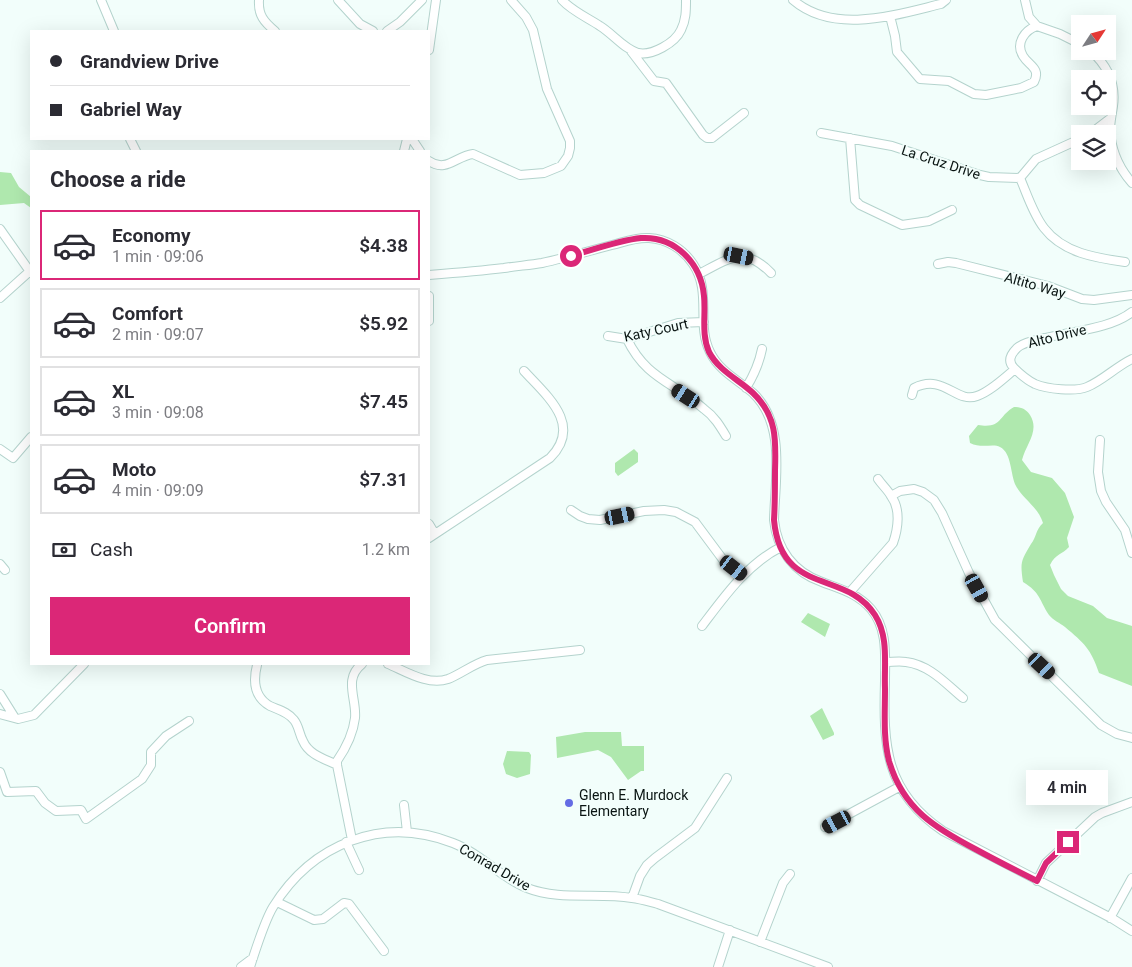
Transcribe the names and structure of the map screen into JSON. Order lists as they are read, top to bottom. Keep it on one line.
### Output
{"streets":{"street":["La Cruz Drive","Altito Way","Katy Court","Alto Drive","Conrad Drive"]},"places":["Glenn E. Murdock Elementary"],"north":"top right","page":{"banner":["Grandview Drive","Gabriel Way"],"heading":"Choose a ride","list":[{"name":"Economy","note":"1 min · 09:06","value":"$4.38"},{"name":"Comfort","note":"2 min · 09:07","value":"$5.92"},{"name":"XL","note":"3 min · 09:08","value":"$7.45"},{"name":"Moto","note":"4 min · 09:09","value":"$7.31"}],"pay":["Cash","1.2 km"],"buttons":"Confirm","bubble":"4 min"}}
